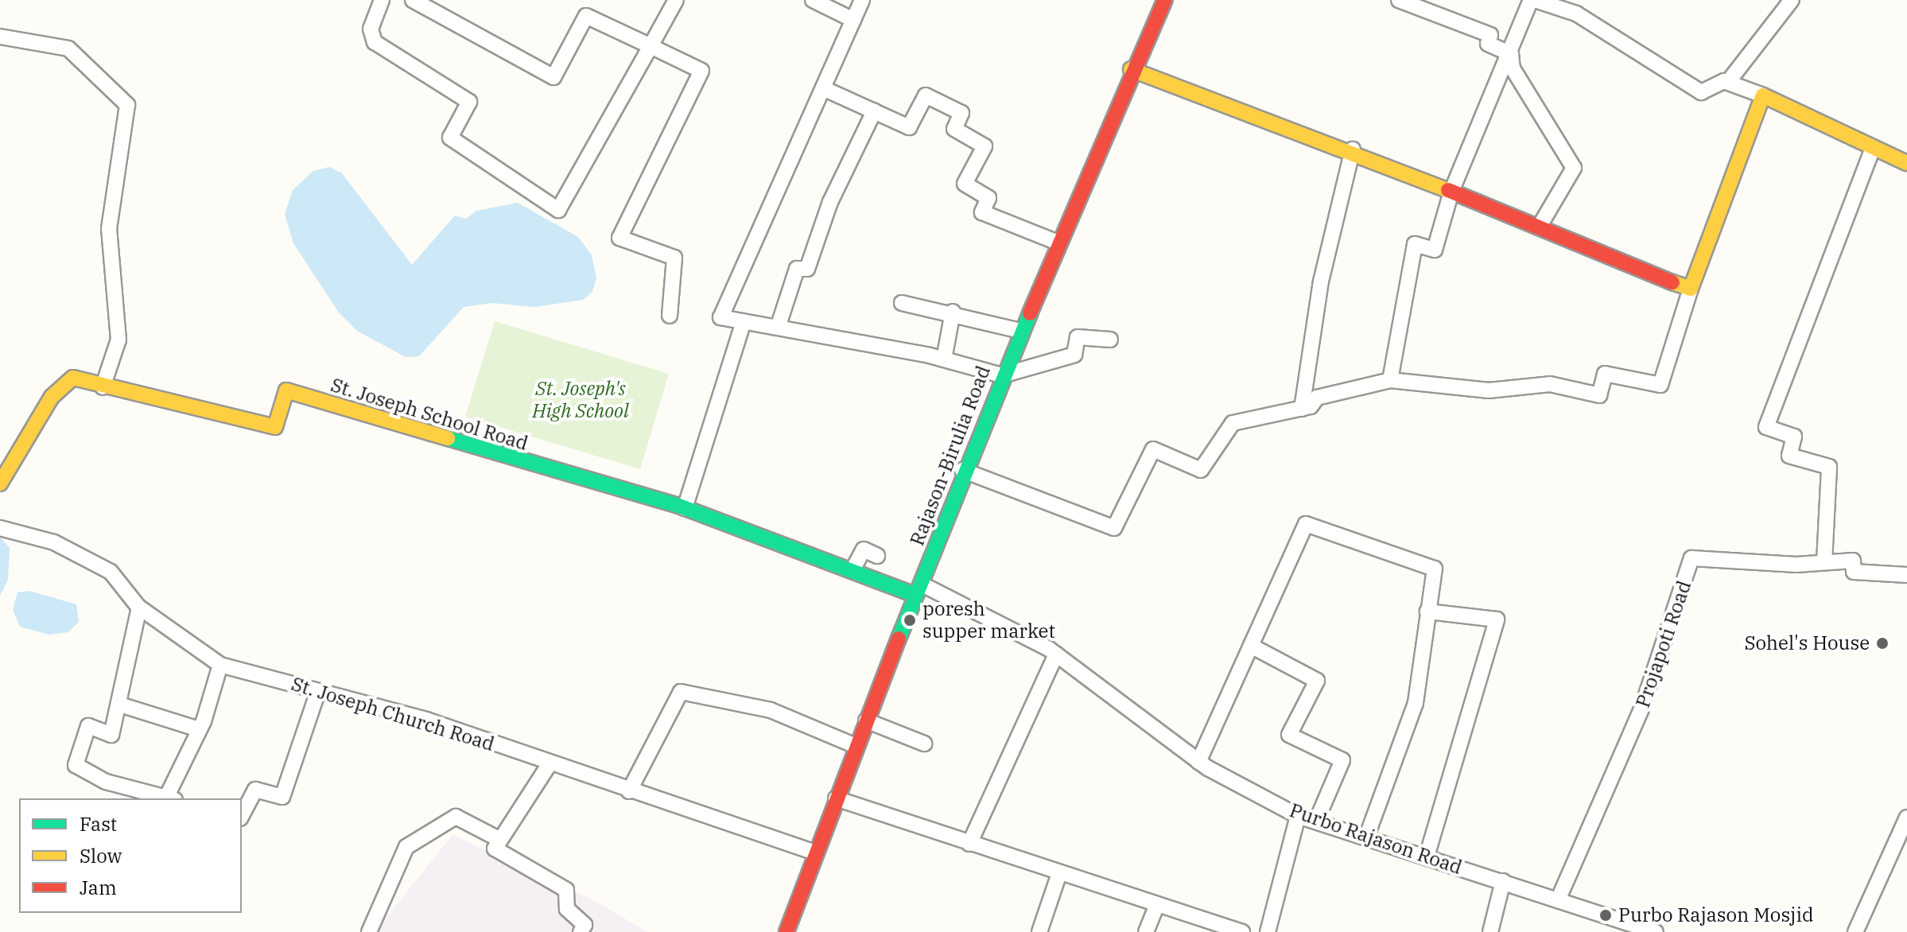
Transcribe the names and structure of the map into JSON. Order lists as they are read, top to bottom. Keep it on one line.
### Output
{"streets":{"street":["St. Joseph School Road","Rajason-Birulia Road","Projapoti Road","St. Joseph Church Road","Purbo Rajason Road"]},"crossings":[["St. Joseph School Road","Rajason-Birulia Road"],["St. Joseph School Road","Purbo Rajason Road"],["Rajason-Birulia Road","St. Joseph Church Road"],["Rajason-Birulia Road","Purbo Rajason Road"],["Projapoti Road","Purbo Rajason Road"]],"parks":["St. Joseph's High School"],"places":["poresh supper market","Sohel's House","Purbo Rajason Mosjid"],"legend":["Fast","Slow","Jam"]}
